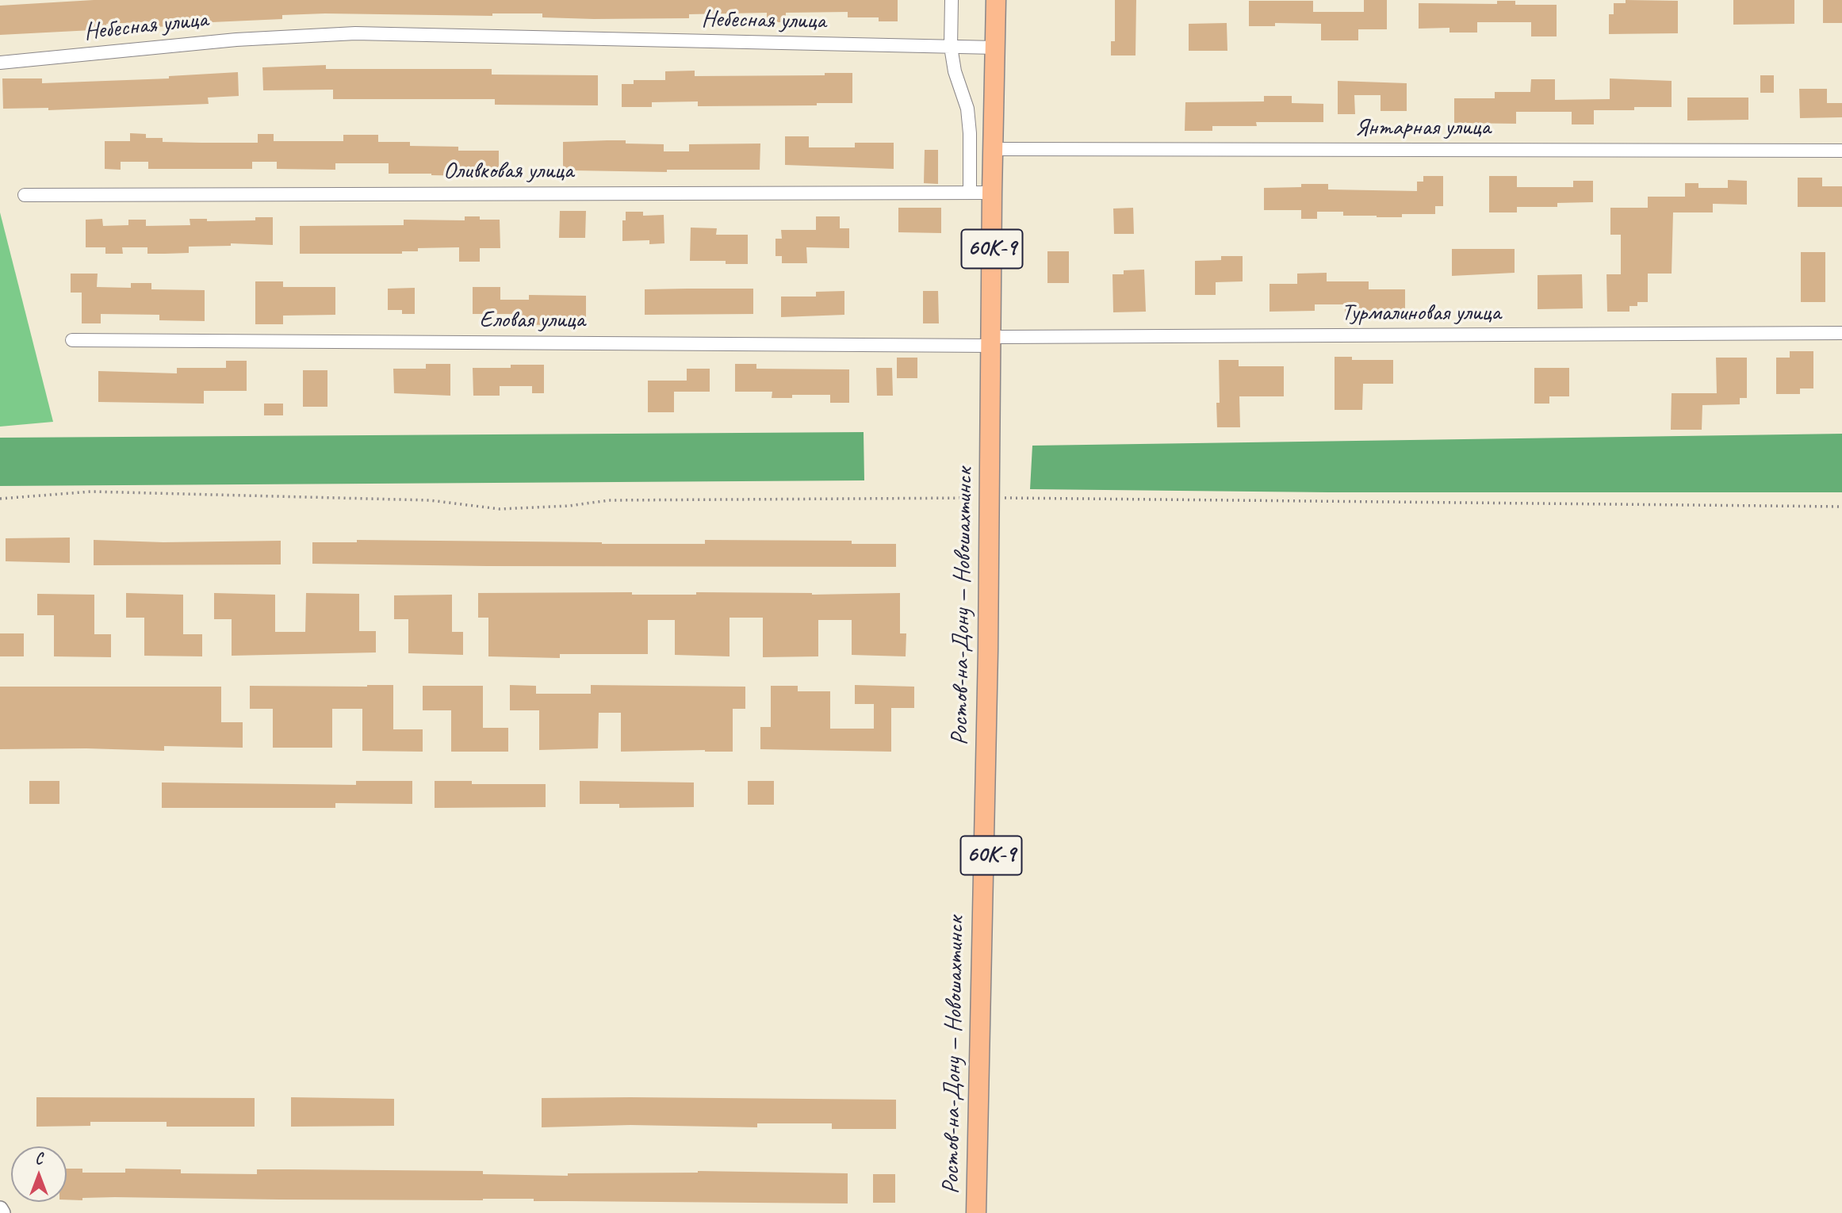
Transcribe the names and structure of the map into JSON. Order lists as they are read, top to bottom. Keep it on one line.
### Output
{"streets":{"main road":["60К-9","Ростов-на-Дону — Новошахтинск"],"street":["Небесная улица","Янтарная улица","Оливковая улица","Турмалиновая улица","Еловая улица"]},"crossings":[["Небесная улица","Ростов-на-Дону — Новошахтинск"],["Янтарная улица","Ростов-на-Дону — Новошахтинск"],["Оливковая улица","Ростов-на-Дону — Новошахтинск"],["Турмалиновая улица","Еловая улица"],["Турмалиновая улица","Ростов-на-Дону — Новошахтинск"],["Еловая улица","Ростов-на-Дону — Новошахтинск"]],"north":"top"}
